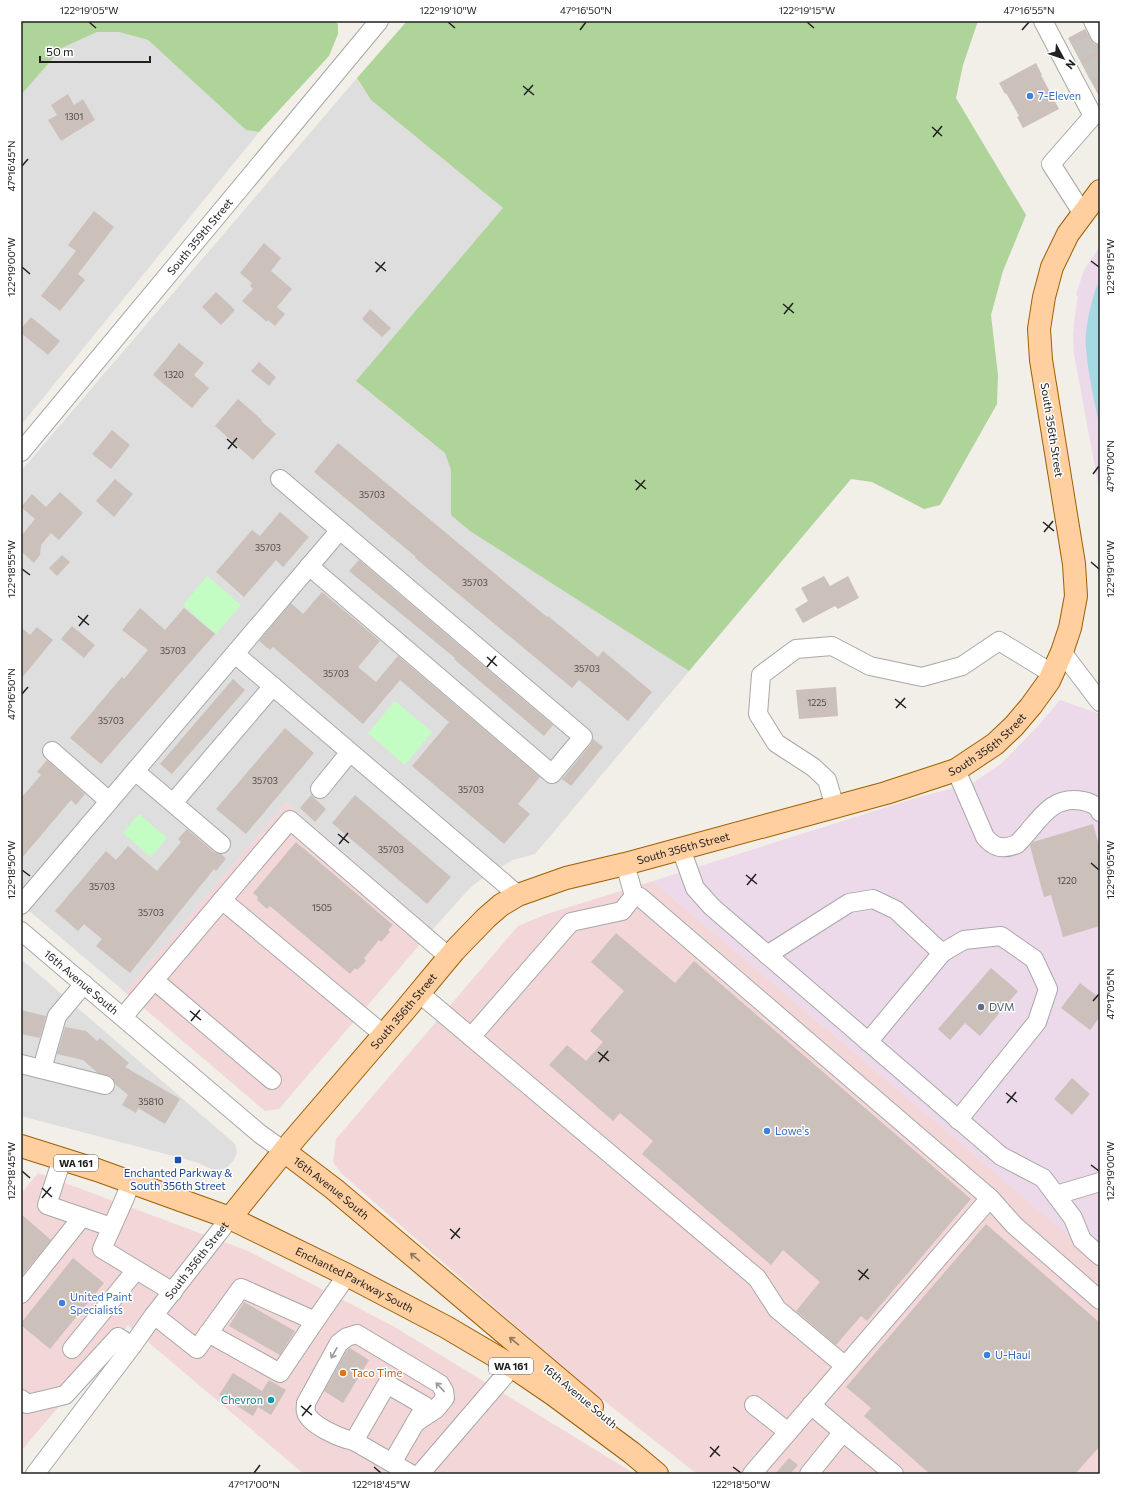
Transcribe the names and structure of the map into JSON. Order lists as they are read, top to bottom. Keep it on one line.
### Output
{"streets":{"main road":["South 356th Street","16th Avenue South","WA 161","Enchanted Parkway South"],"street":["South 359th Street"]},"crossings":[["South 356th Street","16th Avenue South"],["South 356th Street","Enchanted Parkway South"],["16th Avenue South","Enchanted Parkway South"]],"one_way":["16th Avenue South"],"places":{"other":["7-Eleven","DVM","Lowe's","United Paint Specialists","U-Haul","Taco Time","Chevron"],"transit":["Enchanted Parkway & South 356th Street"]},"house_numbers":["1301","1320","35703","35703","35703","35703","35703","35703","1225","35703","35703","35703","35703","1220","35703","1505","35703","35810"],"scale_bar":"50 m","north":"bottom right","coordinates":["122°19'05\"W","122°19'10\"W","47°16'50\"N","122°19'15\"W","47°16'55\"N","47°16'45\"N","122°19'00\"W","47°17'00\"N","122°18'55\"W","122°18'50\"W","47°17'05\"N","122°18'45\"W"]}
